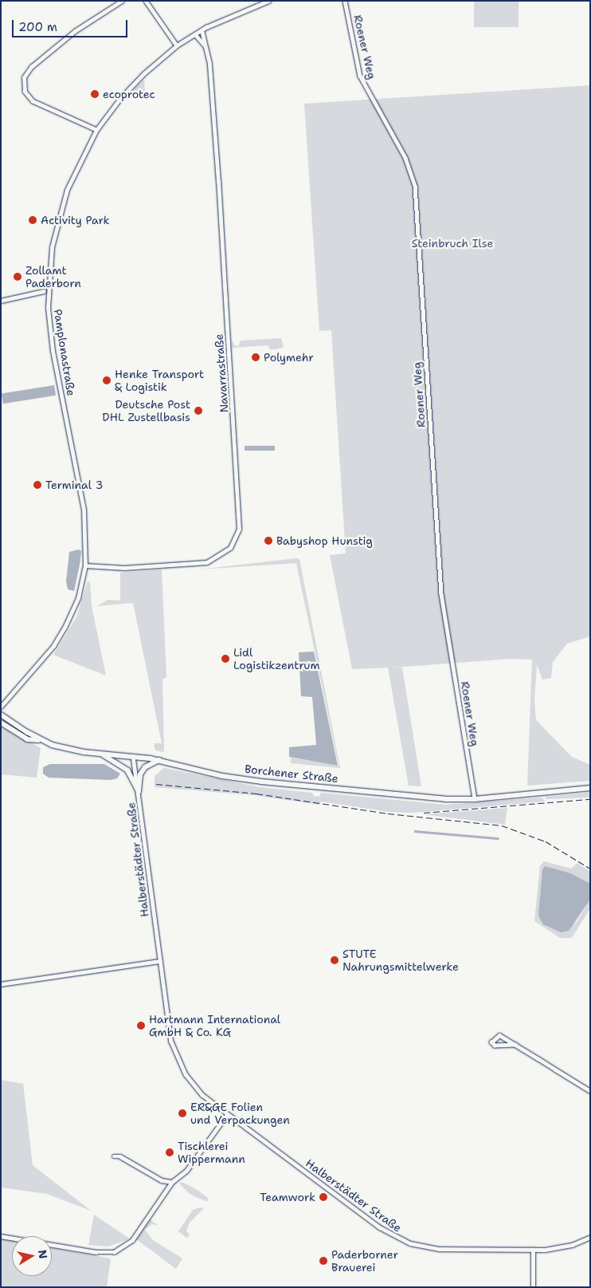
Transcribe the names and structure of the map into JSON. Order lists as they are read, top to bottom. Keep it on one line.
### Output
{"streets":{"main road":["Borchener Straße"],"street":["Roener Weg","Pamplonastraße","Navarrastraße","Halberstädter Straße"]},"crossings":[["Roener Weg","Borchener Straße"],["Pamplonastraße","Navarrastraße"],["Borchener Straße","Halberstädter Straße"]],"parks":["Steinbruch Ilse"],"places":["ecoprotec","Activity Park","Zollamt Paderborn","Polymehr","Henke Transport & Logistik","Deutsche Post DHL Zustellbasis","Terminal 3","Babyshop Hunstig","Lidl Logistikzentrum","STUTE Nahrungsmittelwerke","Hartmann International GmbH & Co. KG","ER&GE Folien und Verpackungen","Tischlerei Wippermann","Teamwork","Paderborner Brauerei"],"scale_bar":"200 m","north":"right"}
